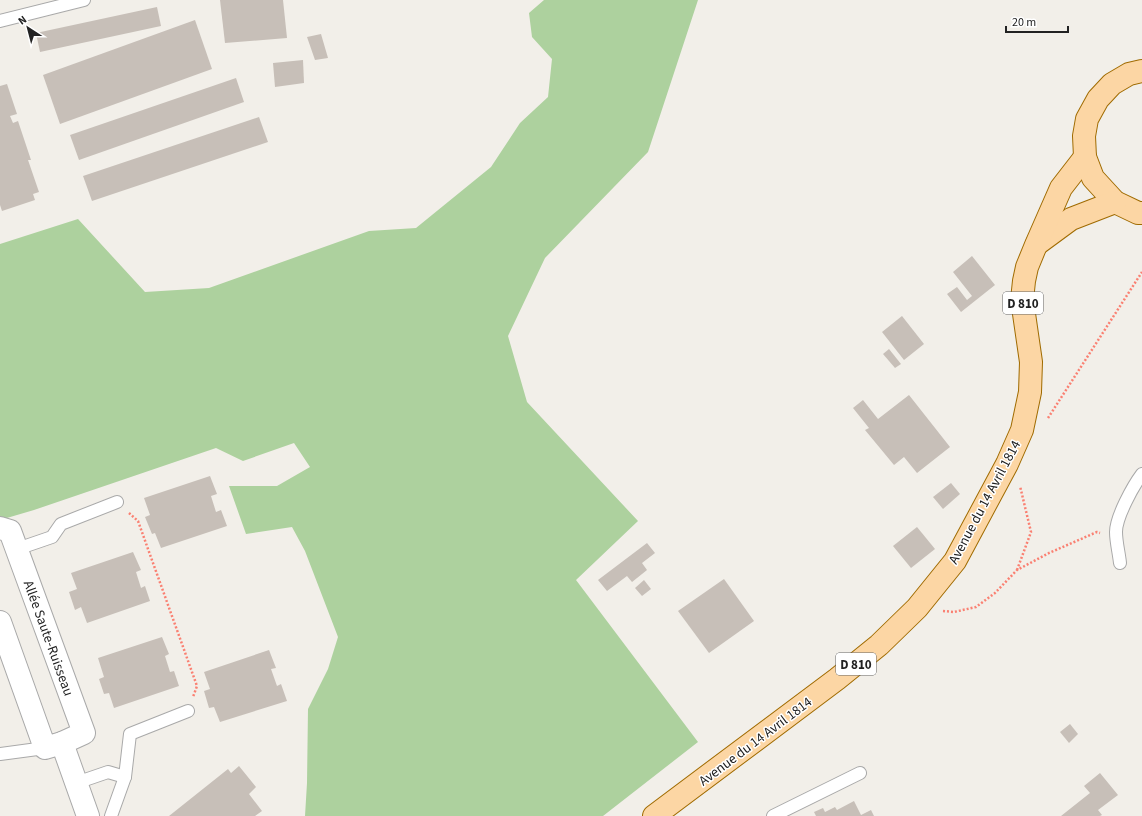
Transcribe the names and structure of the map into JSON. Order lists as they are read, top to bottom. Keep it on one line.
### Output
{"streets":{"main road":["D 810","Avenue du 14 Avril 1814"],"street":["Allée Saute-Ruisseau"]},"scale_bar":"20 m","north":"top left"}
